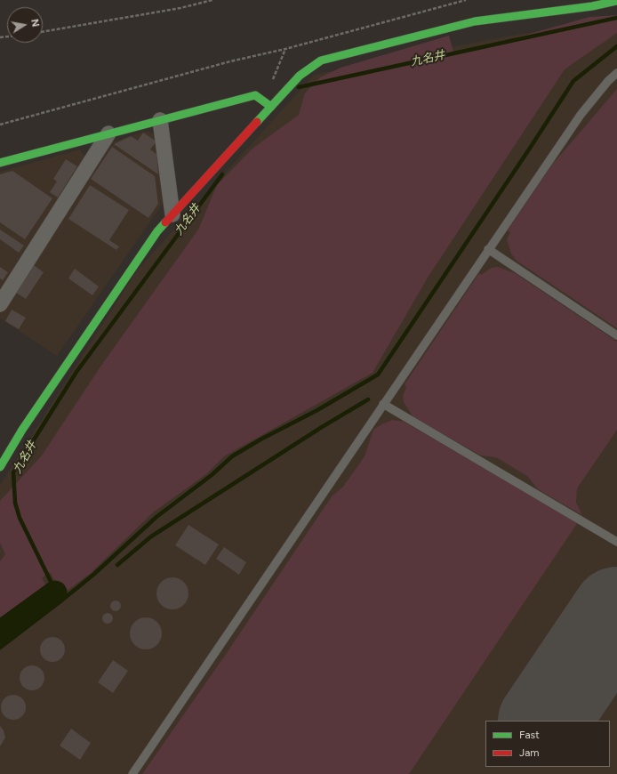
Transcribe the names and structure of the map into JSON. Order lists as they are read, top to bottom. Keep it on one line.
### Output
{"water":["九名井"],"legend":["Fast","Jam"],"north":"right"}
